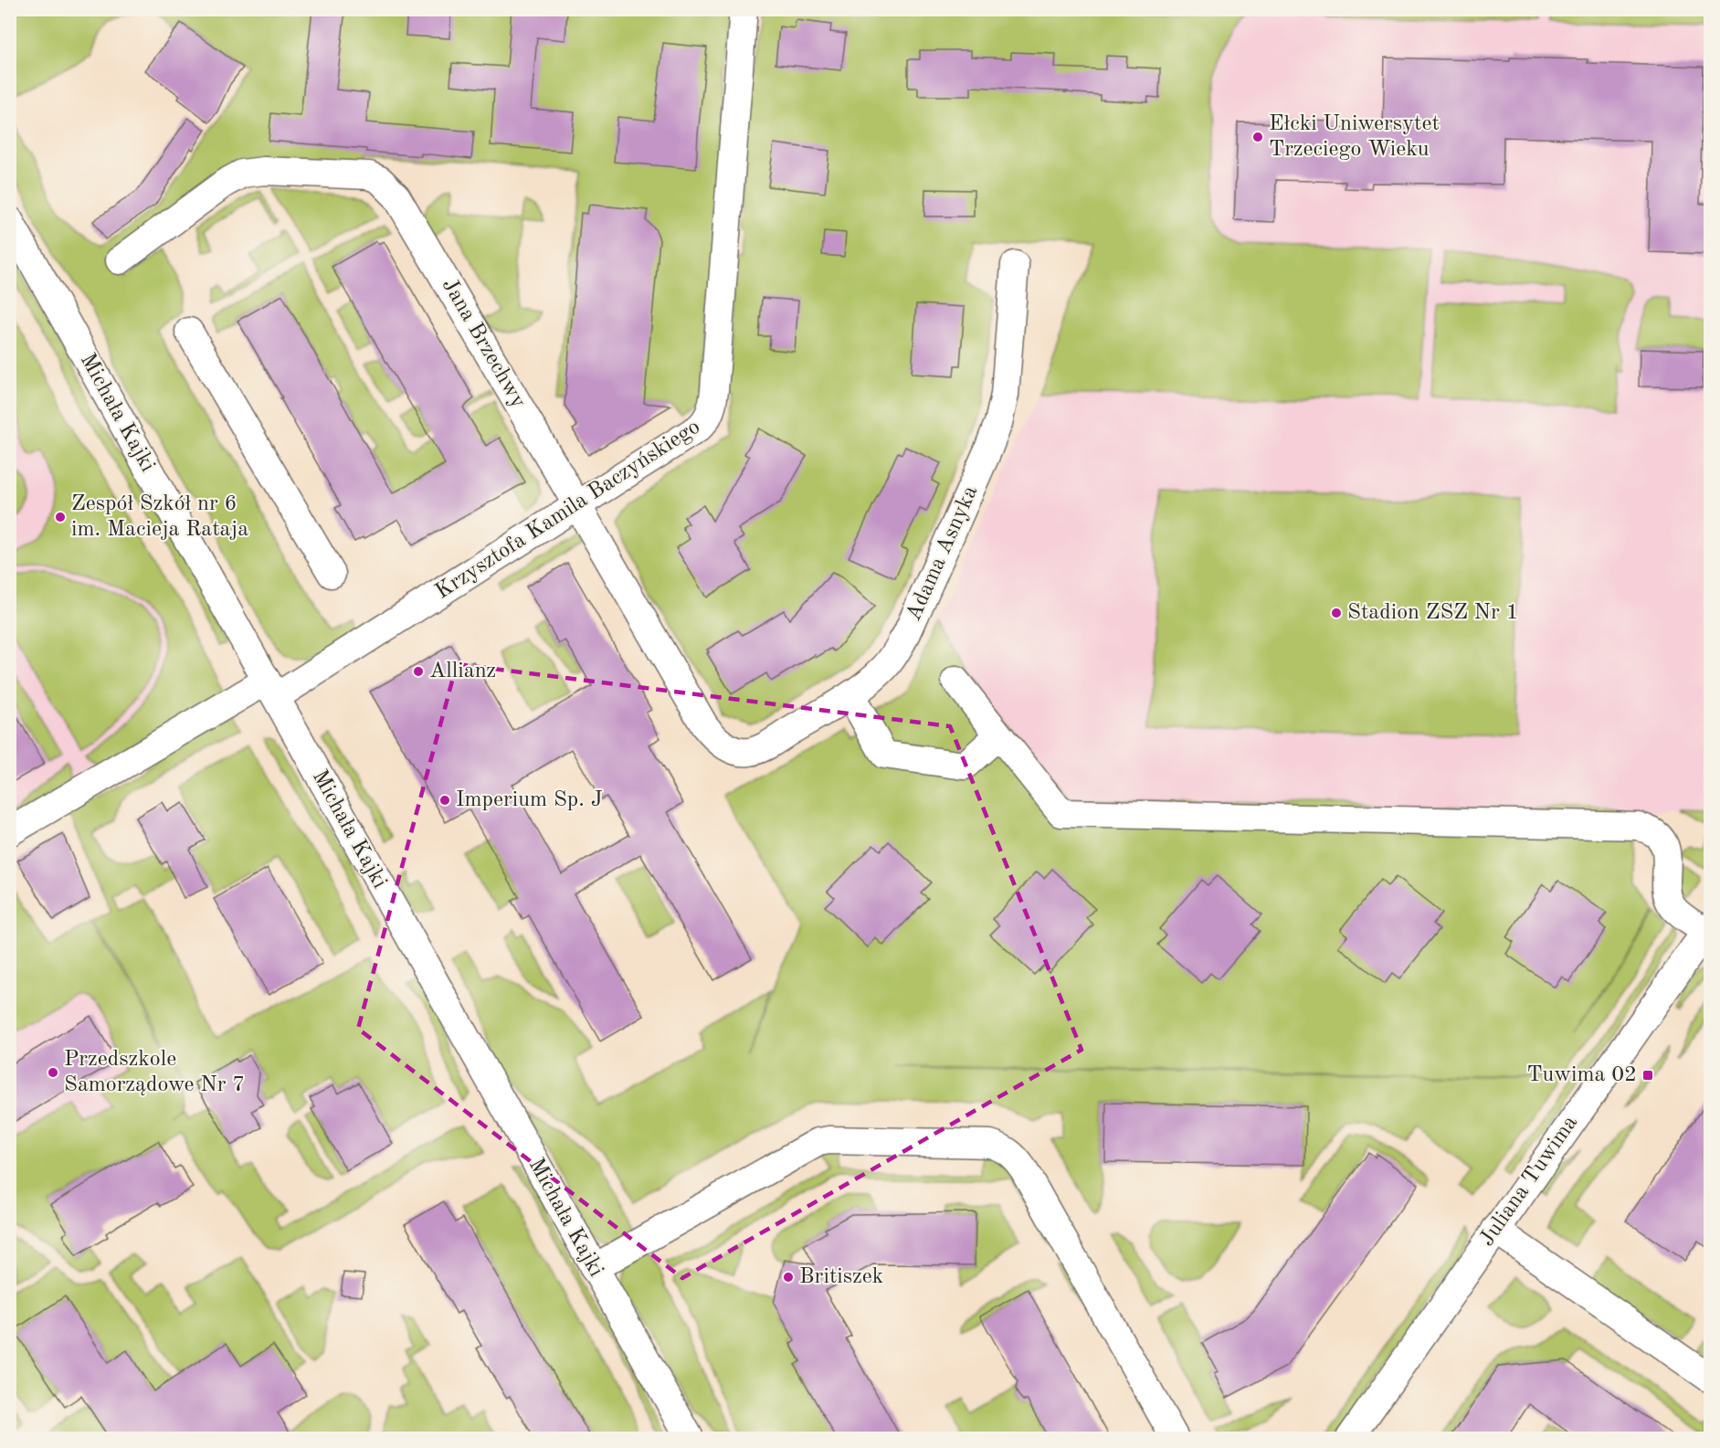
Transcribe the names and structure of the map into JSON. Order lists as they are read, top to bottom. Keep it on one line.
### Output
{"streets":{"street":["Jana Brzechwy","Michała Kajki","Krzysztofa Kamila Baczyńskiego","Adama Asnyka","Juliana Tuwima"]},"crossings":[["Jana Brzechwy","Krzysztofa Kamila Baczyńskiego"],["Jana Brzechwy","Adama Asnyka"],["Michała Kajki","Krzysztofa Kamila Baczyńskiego"]],"places":{"other":["Ełcki Uniwersytet Trzeciego Wieku","Zespół Szkół nr 6 im. Macieja Rataja","Stadion ZSZ Nr 1","Allianz","Imperium Sp. J","Przedszkole Samorządowe Nr 7","Britiszek"],"transit":["Tuwima 02"]}}
